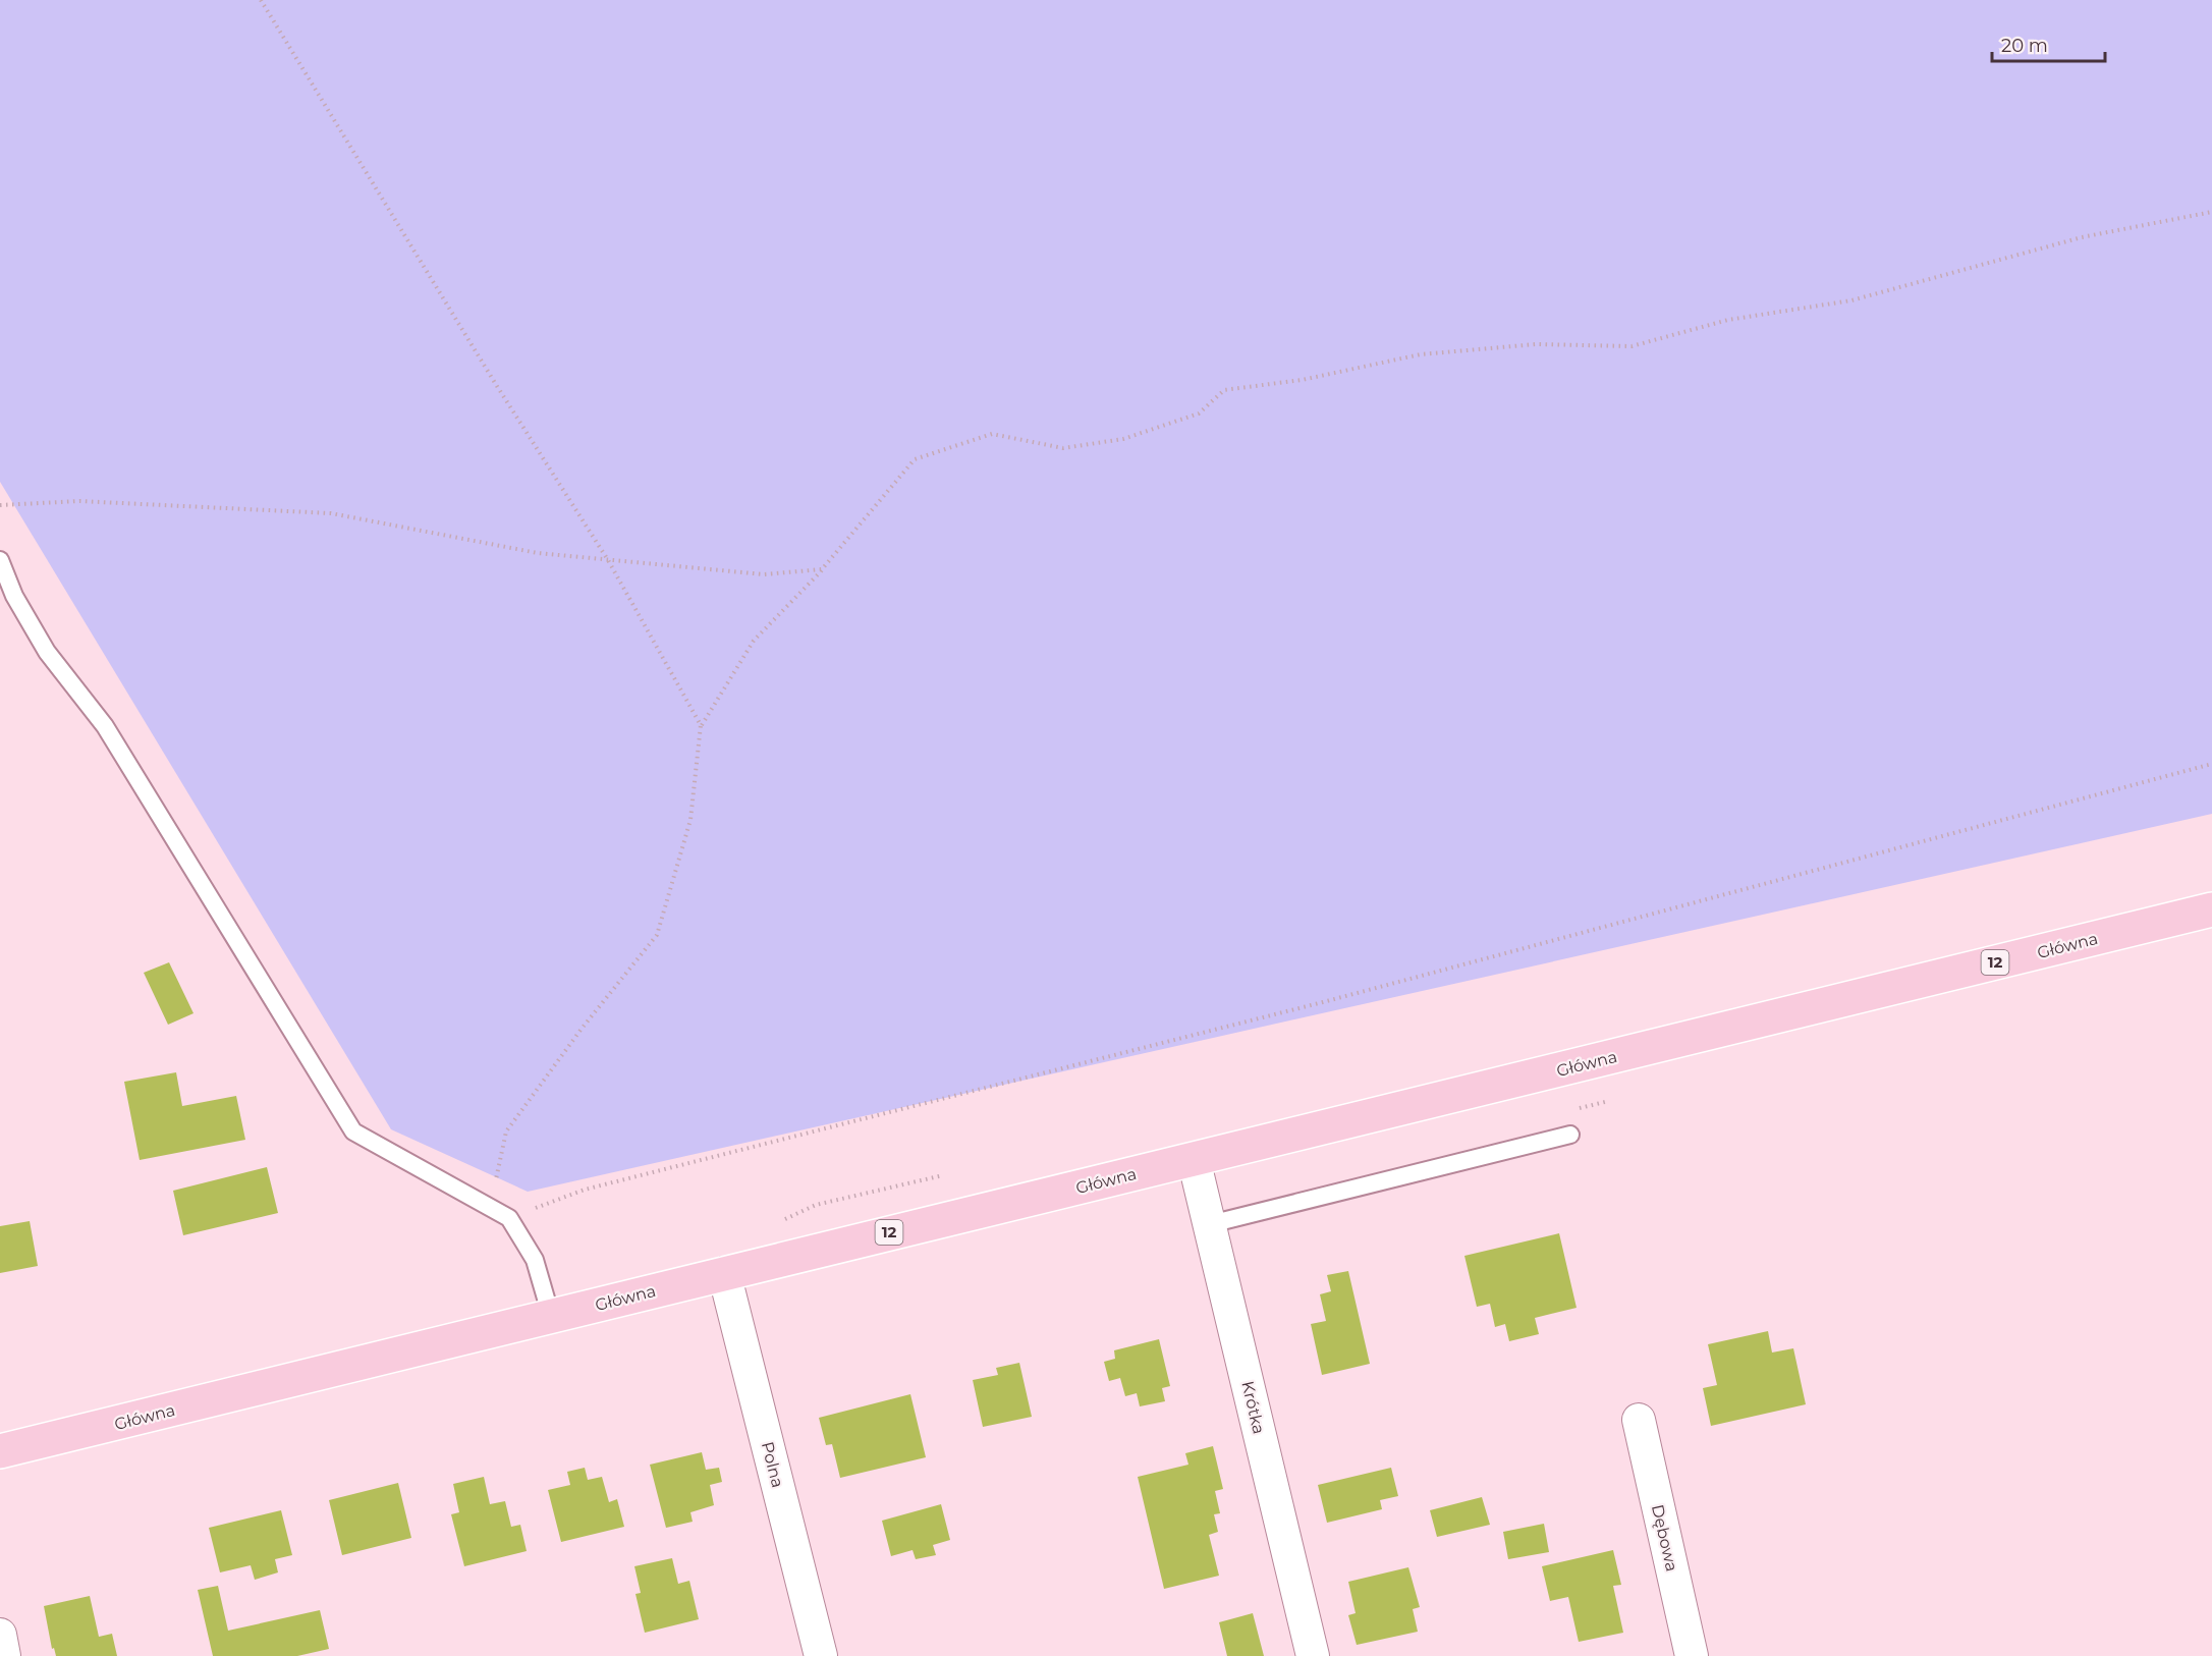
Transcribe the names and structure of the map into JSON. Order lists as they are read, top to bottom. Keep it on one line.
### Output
{"streets":{"main road":["Główna","12"],"street":["Krótka","Polna","Dębowa"]},"crossings":[["Główna","Krótka"],["Główna","Polna"]],"scale_bar":"20 m"}
